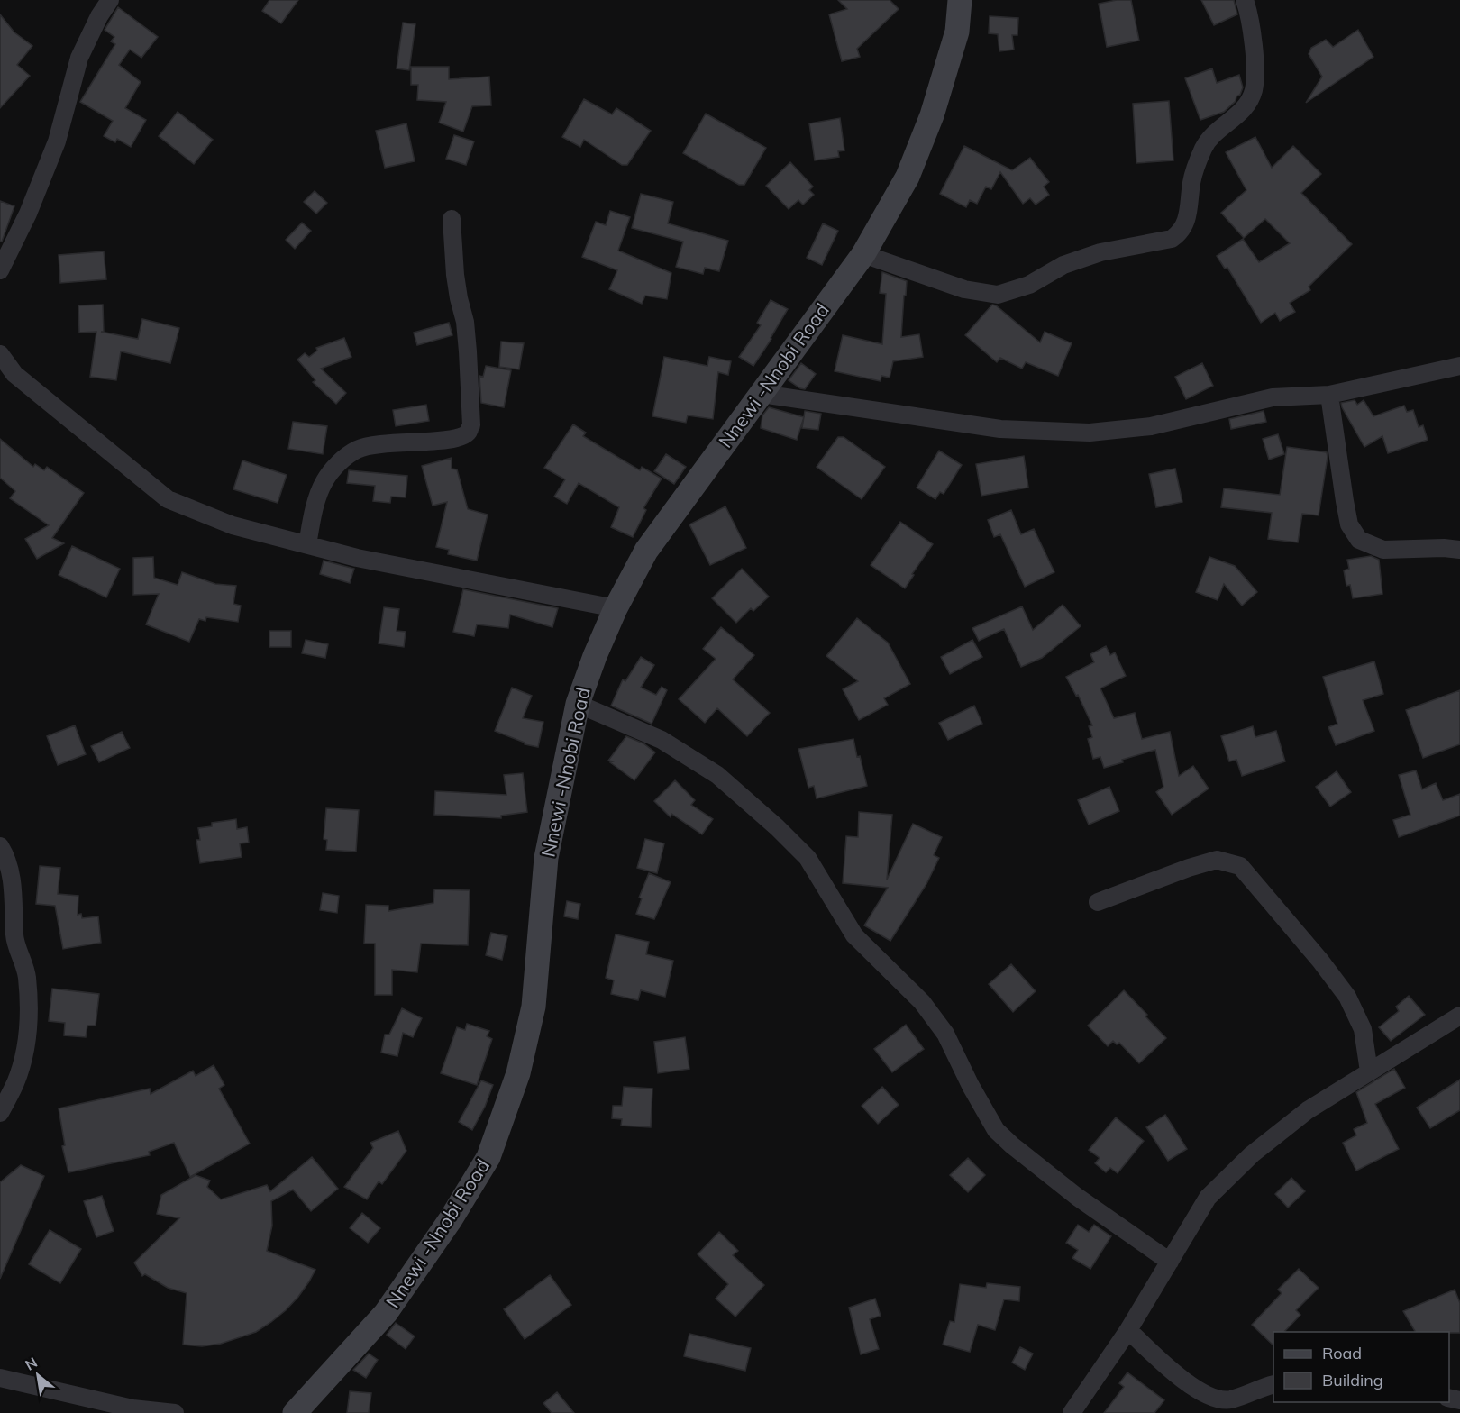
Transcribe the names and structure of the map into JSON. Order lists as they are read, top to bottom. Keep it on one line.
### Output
{"streets":{"main road":["Nnewi -Nnobi Road"]},"legend":["Road","Building"],"north":"top left"}
